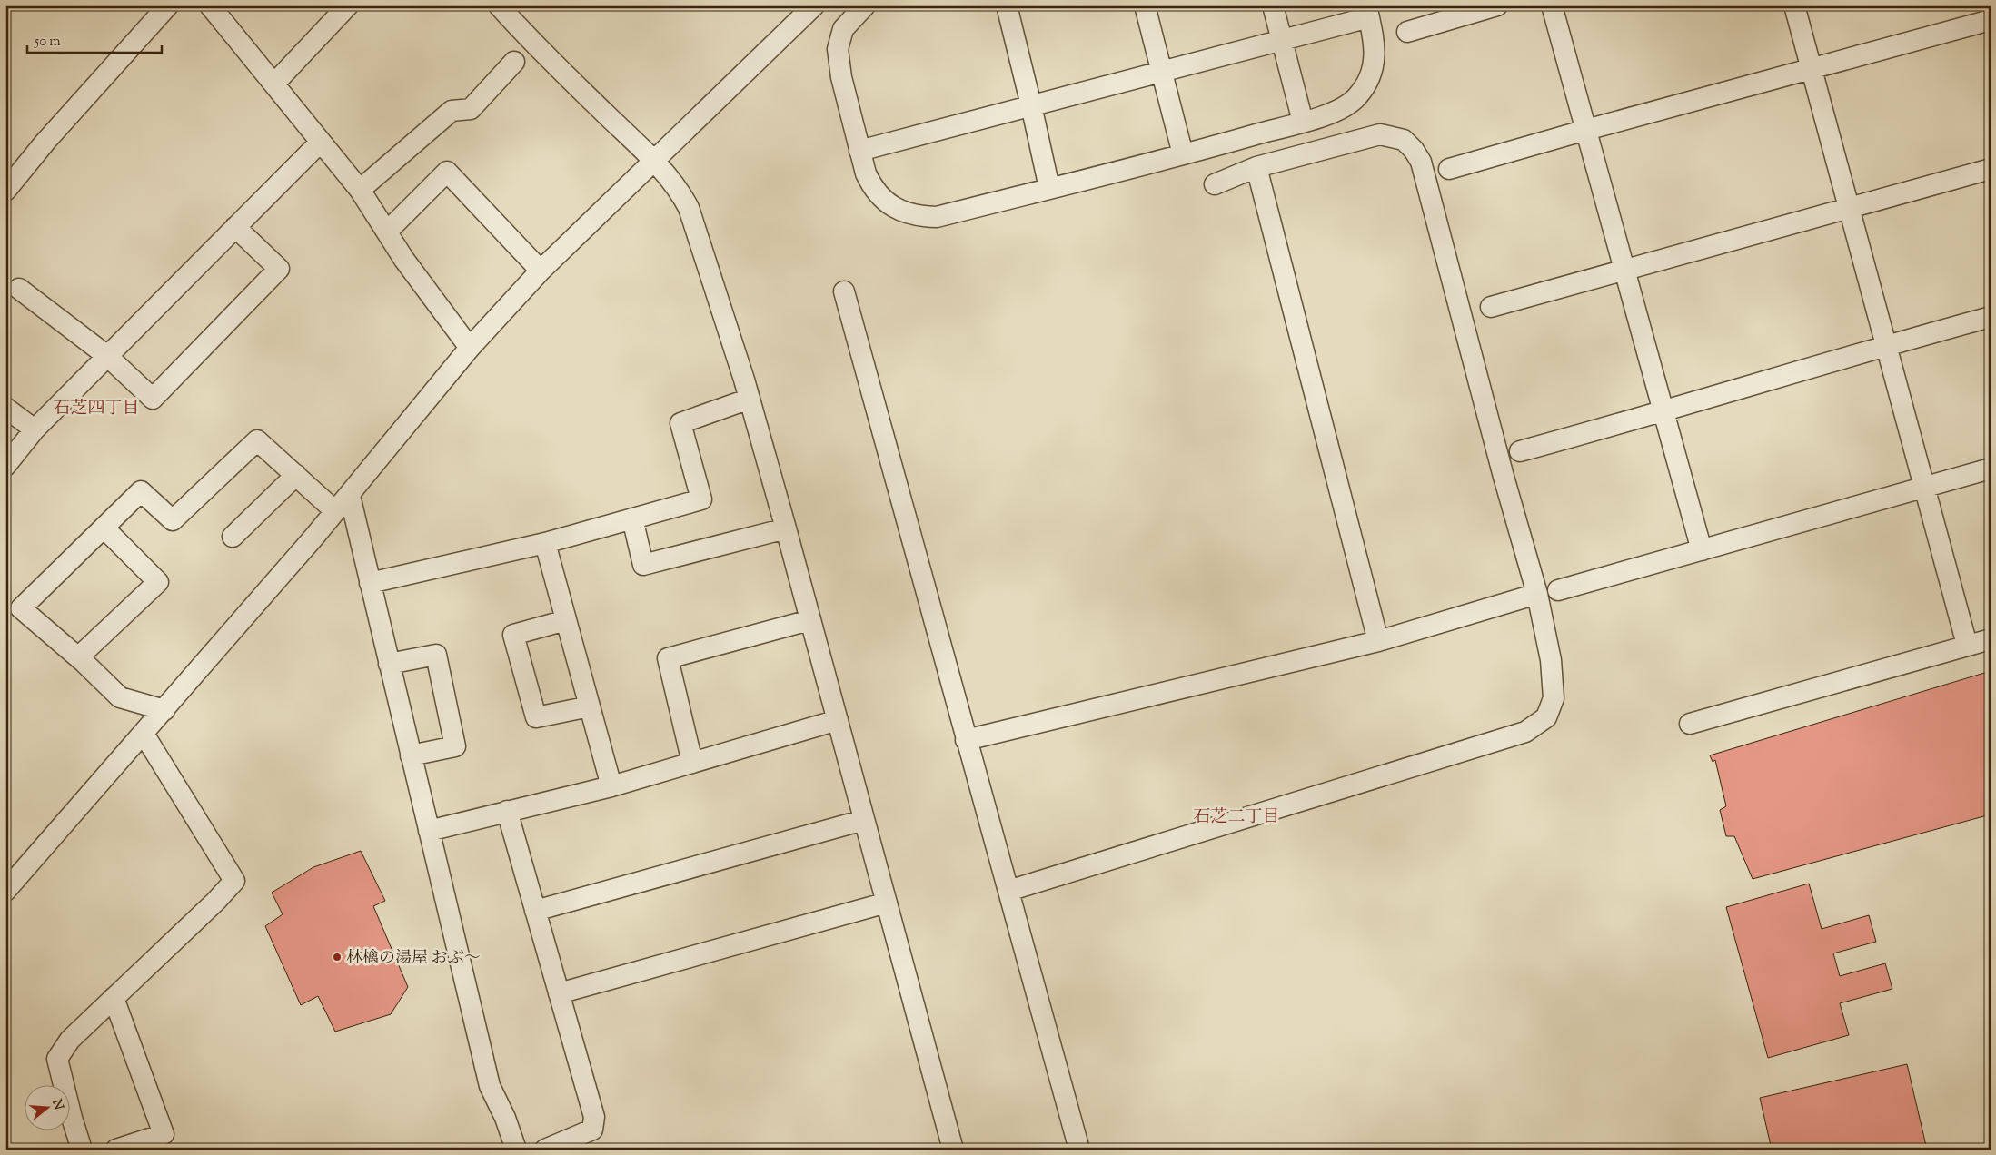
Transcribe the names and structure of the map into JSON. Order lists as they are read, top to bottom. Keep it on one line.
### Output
{"districts":["石芝四丁目","石芝二丁目"],"places":["林檎の湯屋 おぶ～"],"scale_bar":"50 m","north":"right"}
